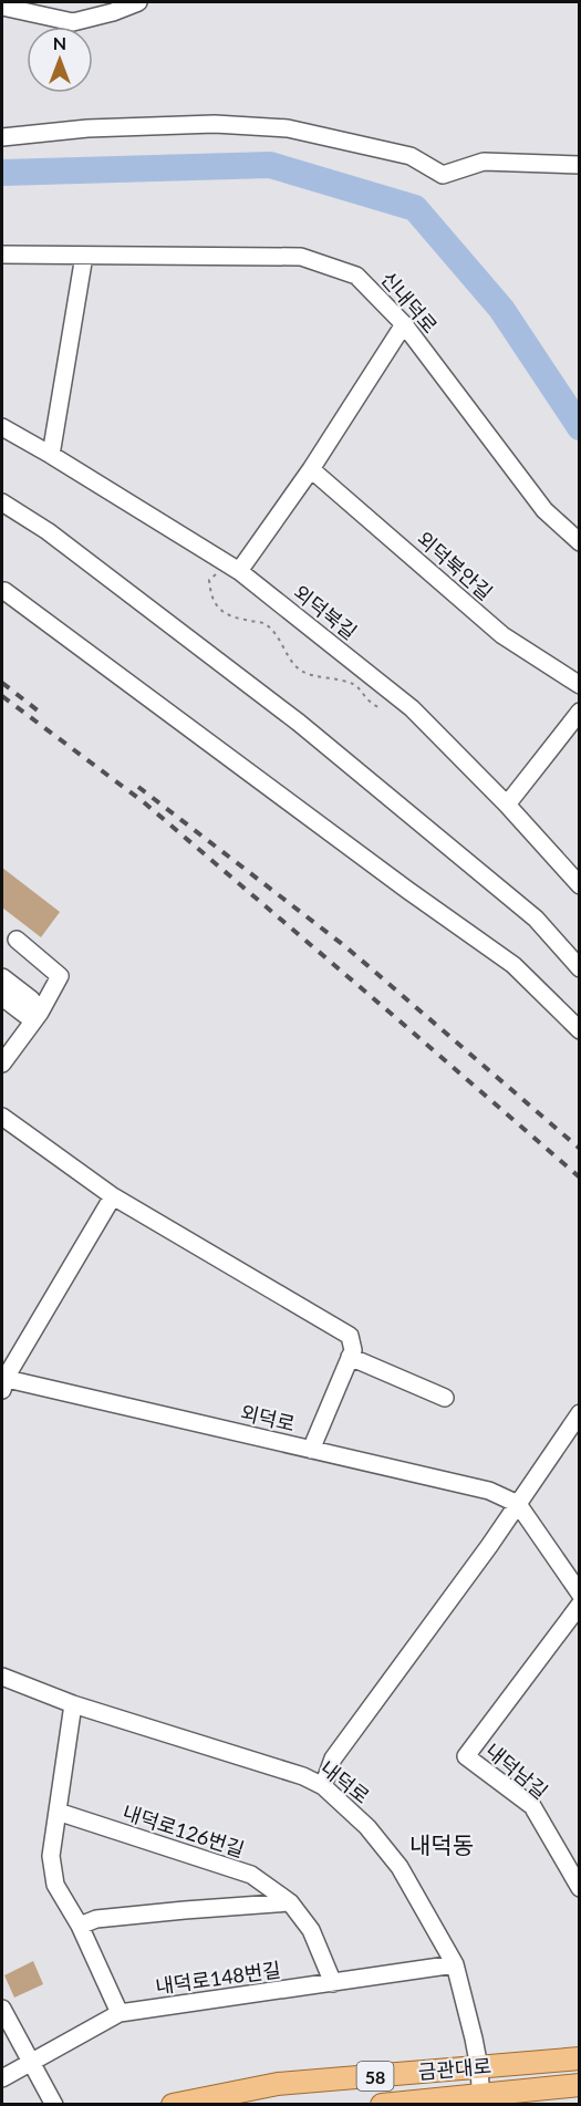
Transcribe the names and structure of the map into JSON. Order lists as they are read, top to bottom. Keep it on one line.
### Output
{"streets":{"main road":["금관대로","58"],"street":["신내덕로","외덕북안길","외덕북길","외덕로","내덕남길","내덕로","내덕로126번길","내덕로148번길"]},"crossings":[["내덕로","내덕로148번길"],["내덕로","금관대로"],["내덕로126번길","내덕로148번길"]],"districts":["내덕동"],"north":"top"}
